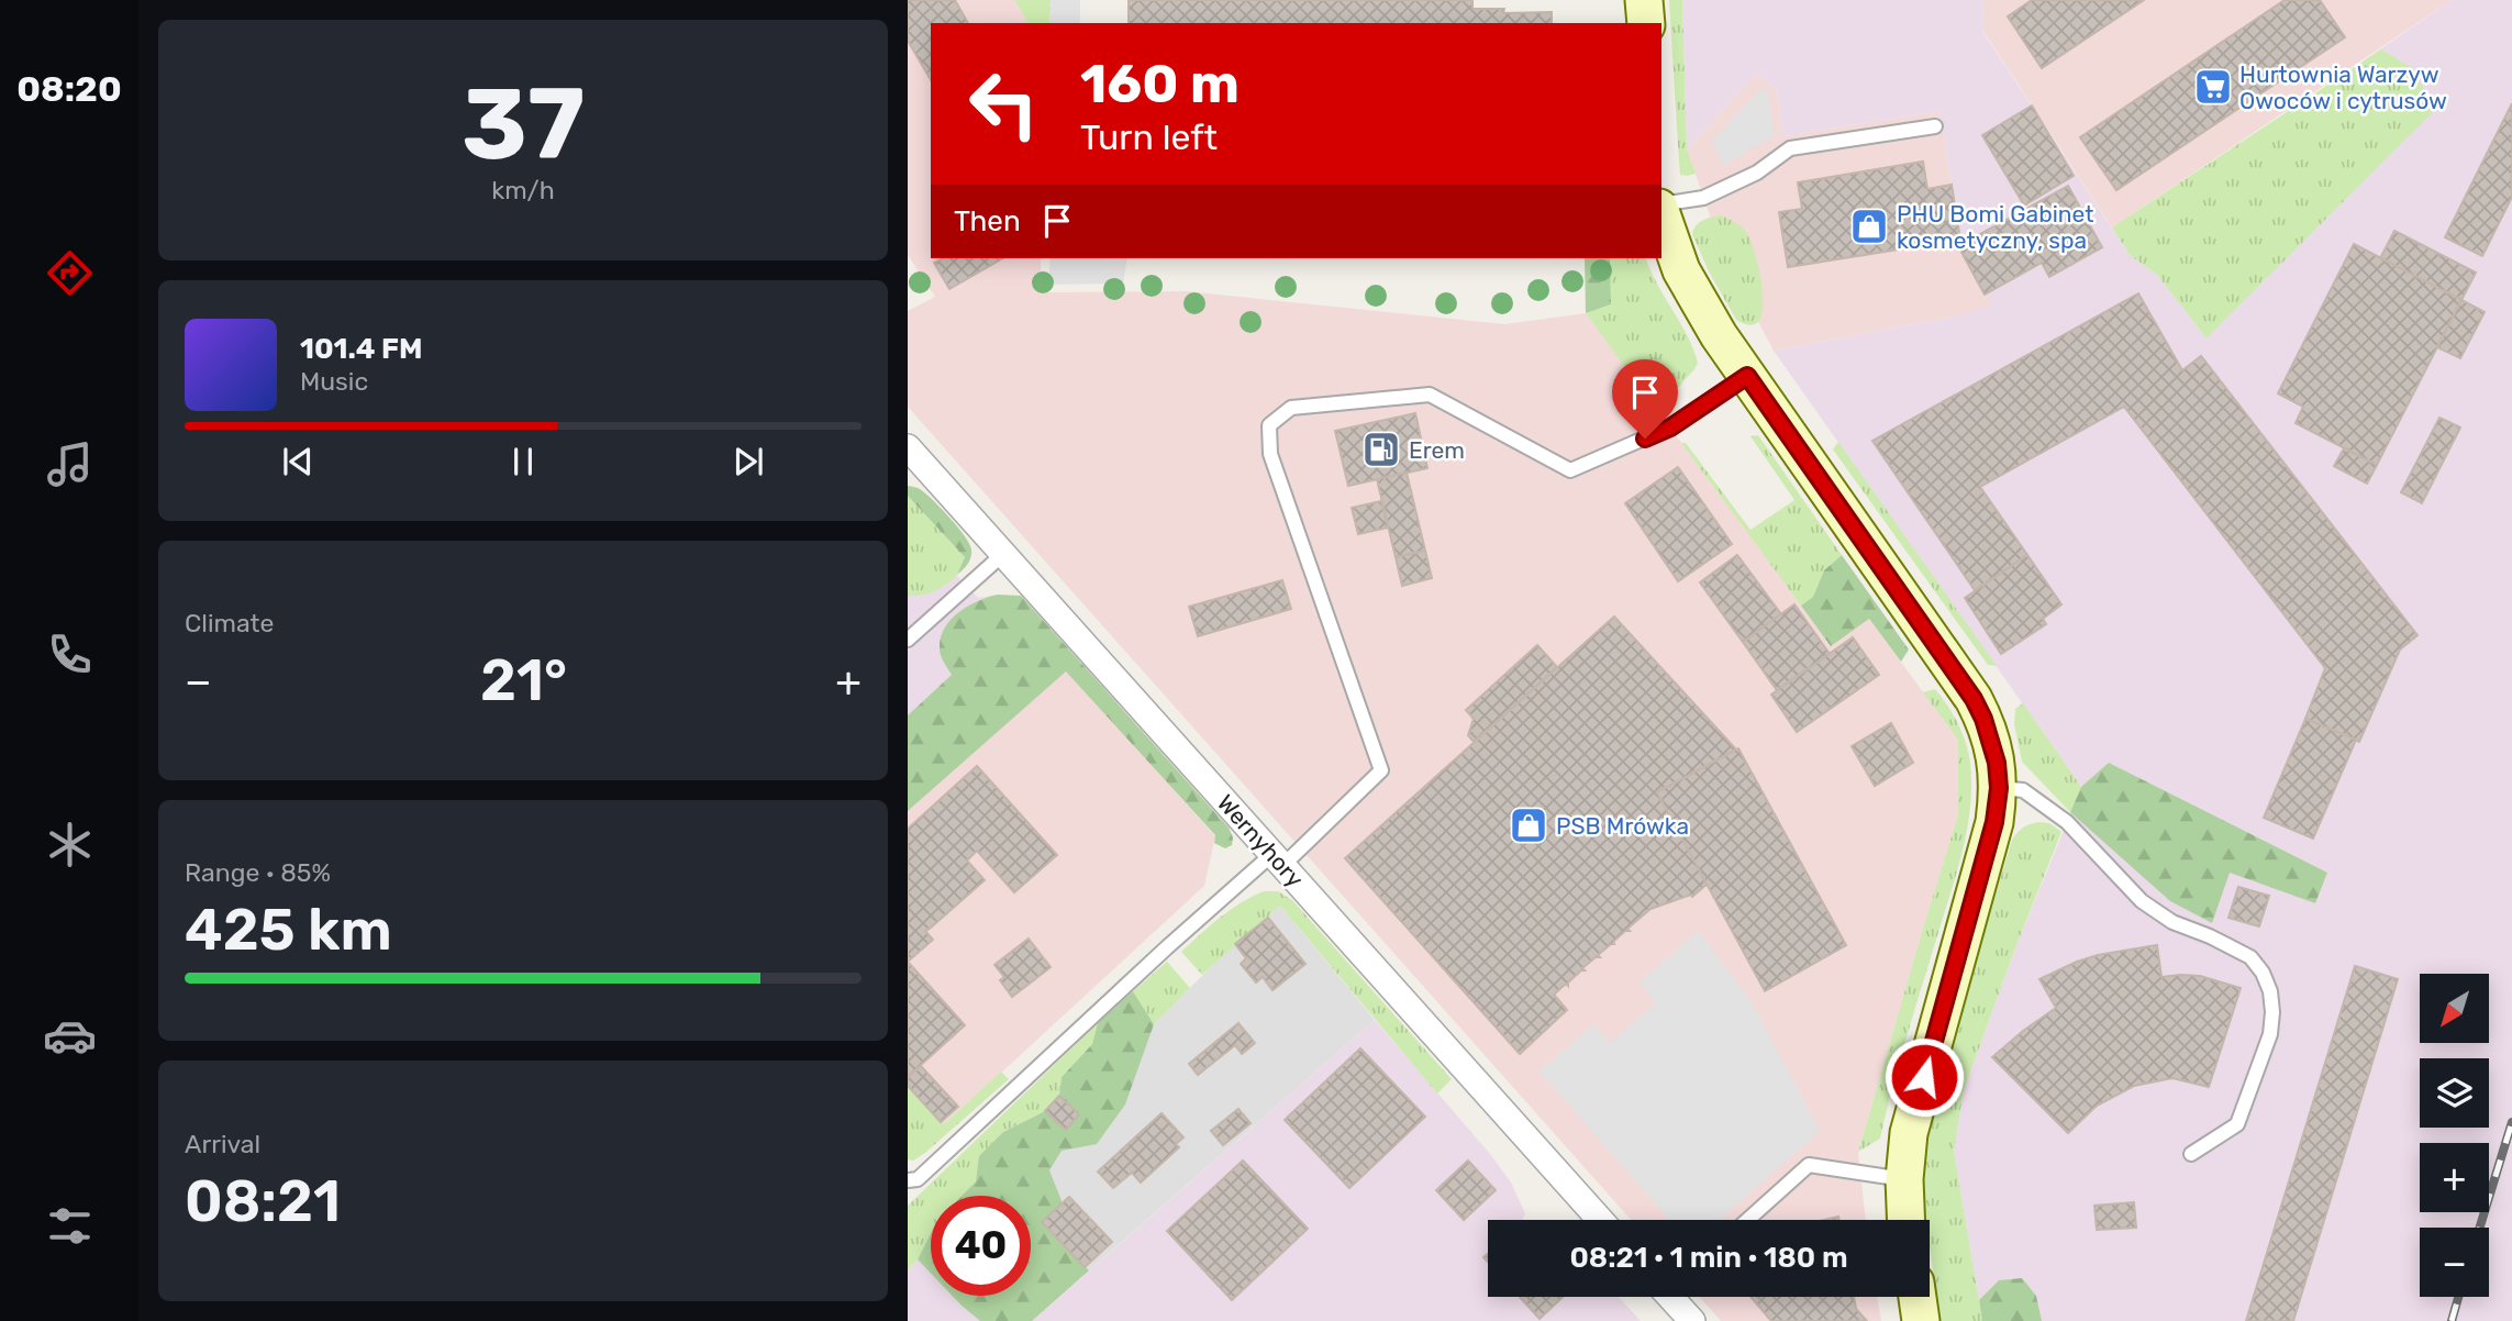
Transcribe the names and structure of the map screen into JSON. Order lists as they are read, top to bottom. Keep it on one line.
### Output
{"streets":{"street":["Wernyhory"]},"places":{"supermarket":["Hurtownia Warzyw Owoców i cytrusów"],"shop":["PHU Bomi Gabinet kosmetyczny, spa","PSB Mrówka"],"fuel station":["Erem"]},"north":"bottom left","page":{"tabs":"08:20","tile":[["37","km/h"],"Climate",["Range · 85%","425 km"],["Arrival","08:21"]],"turn":["160 m","Turn left"],"then":"Then","song":["101.4 FM","Music"],"heat":["−","21°","+"],"map_buttons":["+","−"],"limit":"40","trip":"08:21 · 1 min · 180 m"}}
